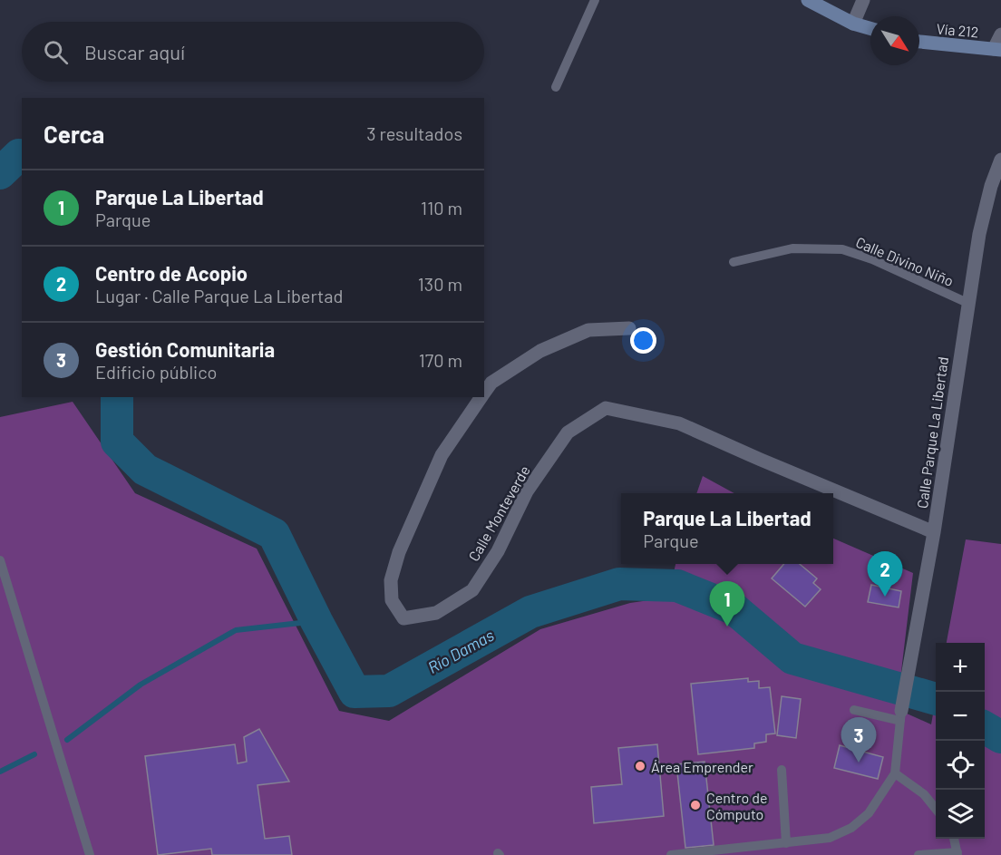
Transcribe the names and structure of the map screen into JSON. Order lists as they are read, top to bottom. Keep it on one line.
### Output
{"streets":{"main road":["Vía 212"],"street":["Calle Parque La Libertad","Calle Monteverde"],"lane":["Calle Divino Niño"]},"crossings":[["Calle Divino Niño","Calle Parque La Libertad"],["Calle Parque La Libertad","Calle Monteverde"]],"water":["Río Damas"],"places":["Área Emprender","Centro de Cómputo"],"north":"bottom right","page":{"search":"Buscar aquí","heading":["Cerca","3 resultados"],"list":[{"mark":"1","name":"Parque La Libertad","note":"Parque","value":"110 m"},{"mark":"2","name":"Centro de Acopio","note":"Lugar · Calle Parque La Libertad","value":"130 m"},{"mark":"3","name":"Gestión Comunitaria","note":"Edificio público","value":"170 m"}],"popup":["Parque La Libertad","Parque"],"pins":["2","1","3"],"map_buttons":["+","−"]}}
